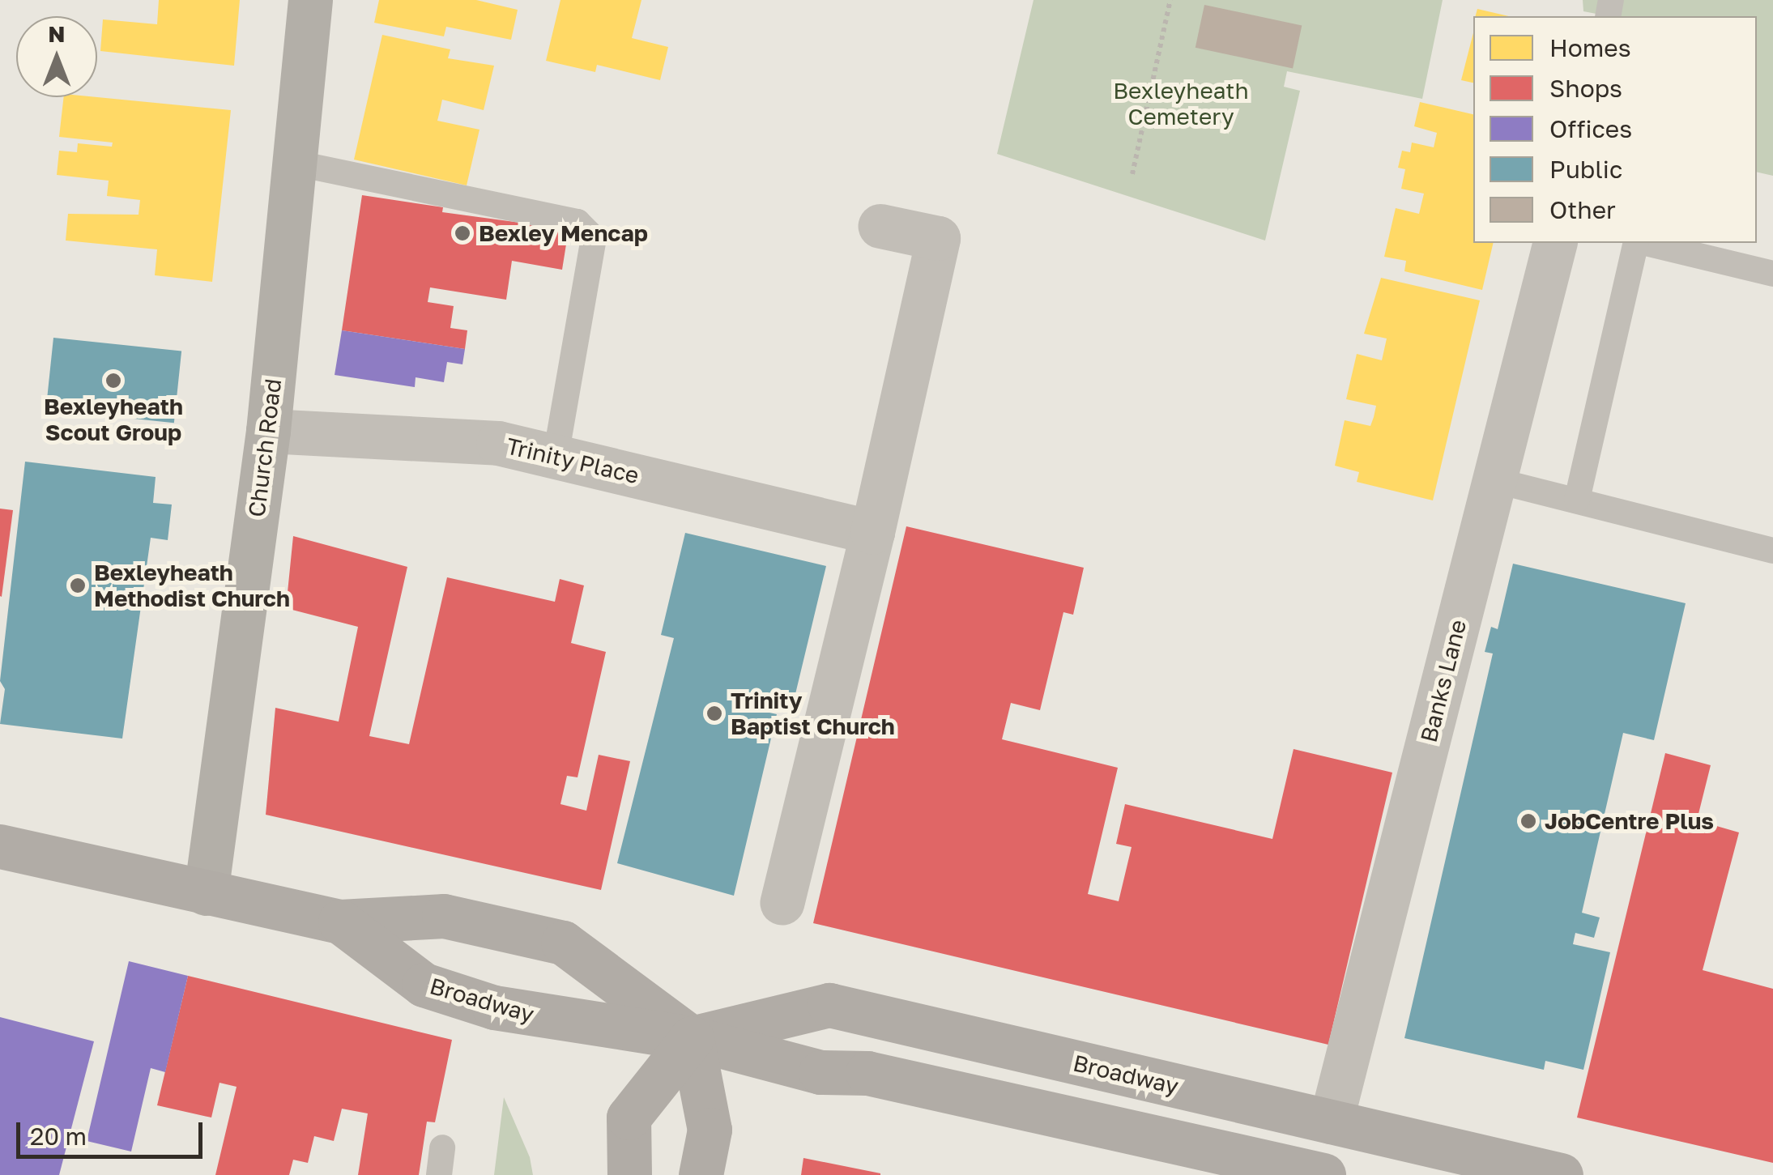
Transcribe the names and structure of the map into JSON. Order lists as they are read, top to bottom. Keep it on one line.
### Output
{"streets":{"main road":["Broadway"],"street":["Church Road","Trinity Place","Banks Lane"]},"crossings":[["Church Road","Trinity Place"],["Church Road","Broadway"],["Banks Lane","Broadway"]],"parks":["Bexleyheath Cemetery"],"places":["Bexley Mencap","Bexleyheath Scout Group","Bexleyheath Methodist Church","Trinity Baptist Church","JobCentre Plus"],"legend":["Homes","Shops","Offices","Public","Other"],"scale_bar":"20 m","north":"top"}
